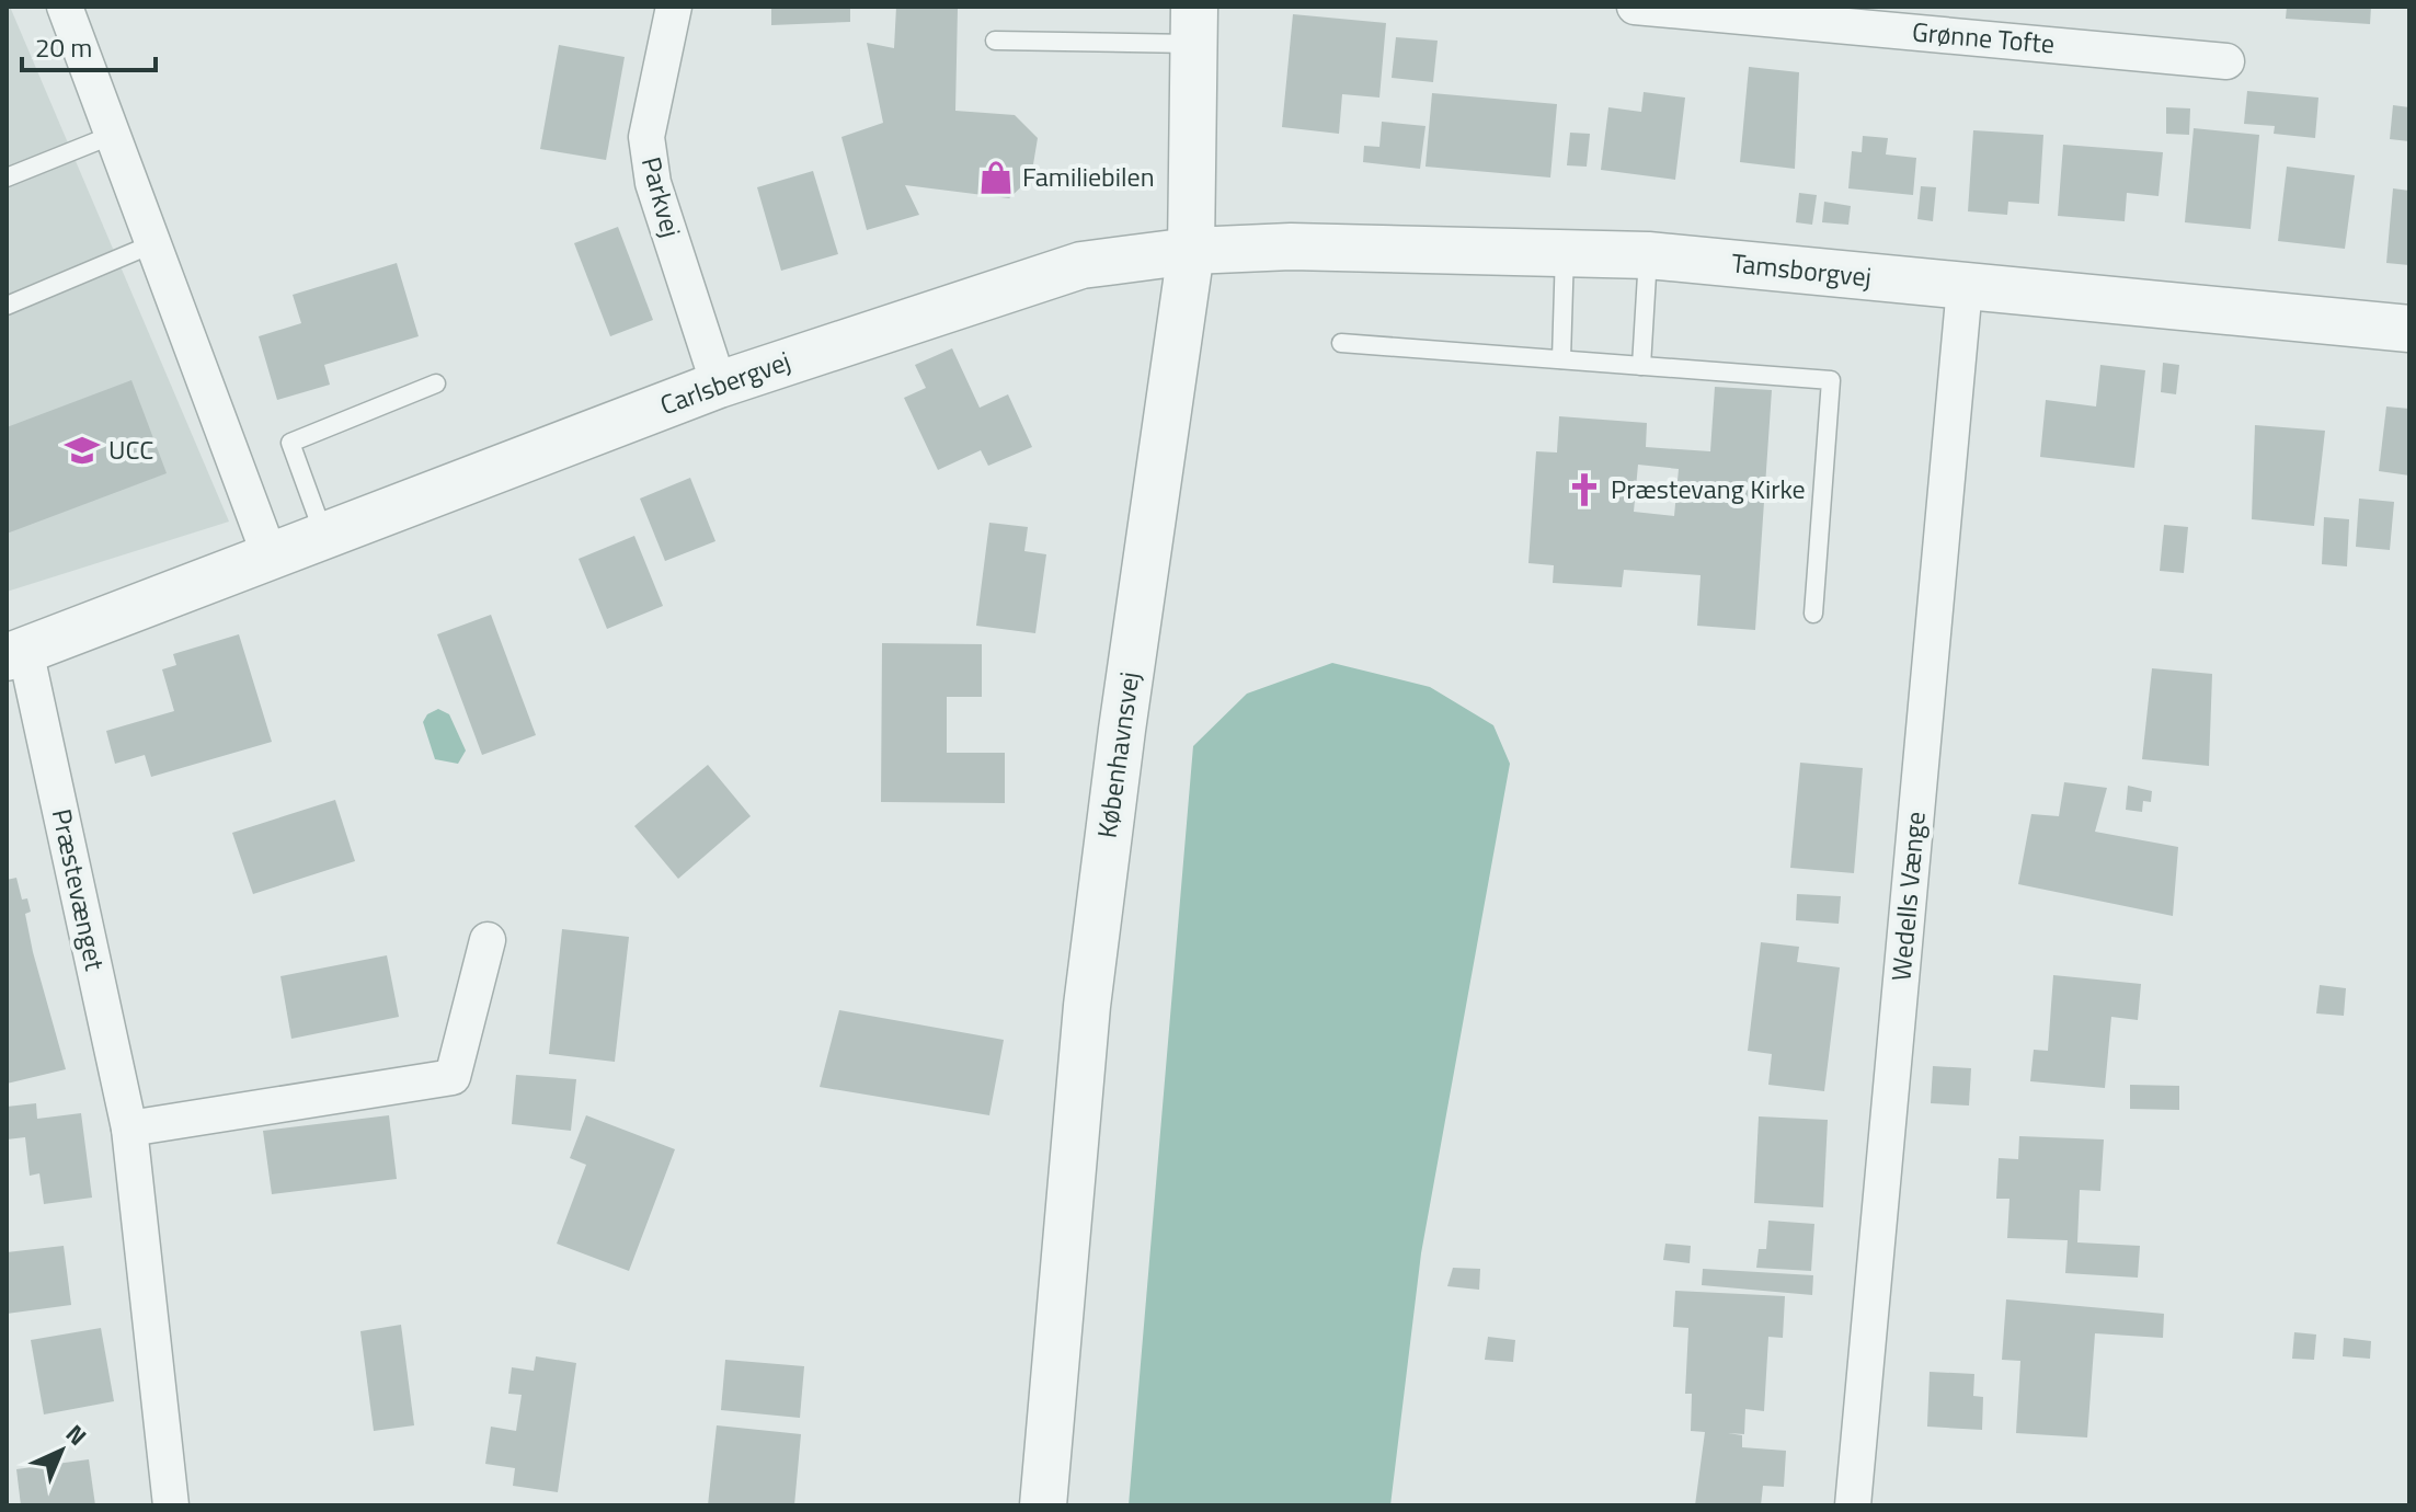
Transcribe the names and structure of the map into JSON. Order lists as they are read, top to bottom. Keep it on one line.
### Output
{"streets":{"street":["Grønne Tofte","Parkvej","Tamsborgvej","Carlsbergvej","Københavnsvej","Præstevænget","Wedells Vænge"]},"crossings":[["Parkvej","Carlsbergvej"],["Tamsborgvej","Carlsbergvej"],["Tamsborgvej","Københavnsvej"],["Tamsborgvej","Wedells Vænge"],["Carlsbergvej","Københavnsvej"],["Carlsbergvej","Præstevænget"]],"places":{"shop":["Familiebilen"],"school or university":["UCC"],"church":["Præstevang Kirke"]},"scale_bar":"20 m","north":"top right"}
